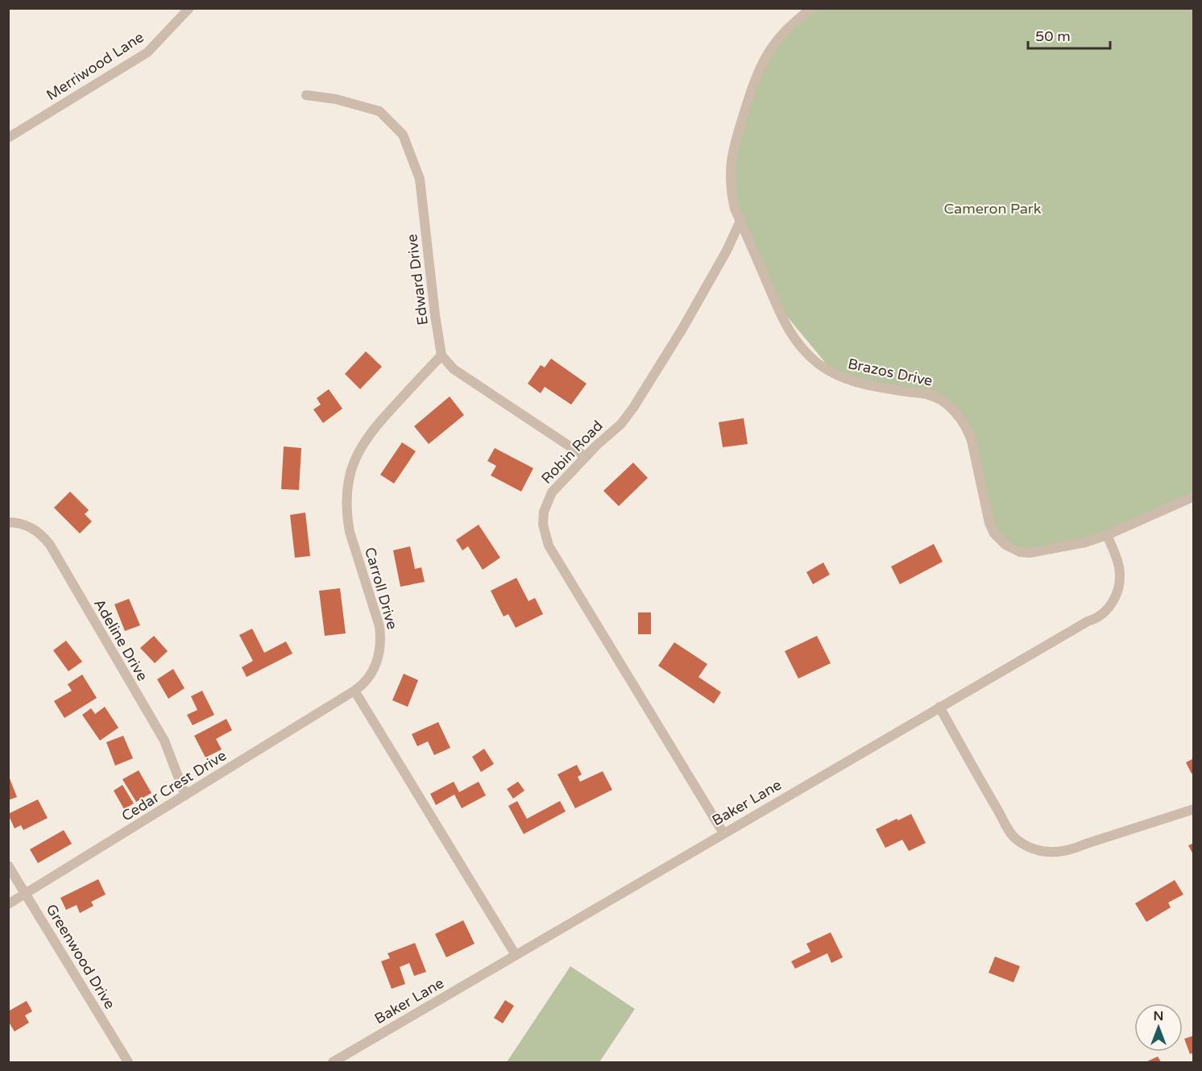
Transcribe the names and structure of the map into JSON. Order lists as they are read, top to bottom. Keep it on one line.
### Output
{"streets":{"street":["Merriwood Lane","Edward Drive","Brazos Drive","Robin Road","Carroll Drive","Adeline Drive","Cedar Crest Drive","Baker Lane","Greenwood Drive"]},"crossings":[["Edward Drive","Carroll Drive"],["Brazos Drive","Robin Road"],["Brazos Drive","Baker Lane"],["Robin Road","Baker Lane"],["Carroll Drive","Cedar Crest Drive"],["Adeline Drive","Cedar Crest Drive"],["Cedar Crest Drive","Greenwood Drive"]],"parks":["Cameron Park"],"scale_bar":"50 m","north":"top"}
